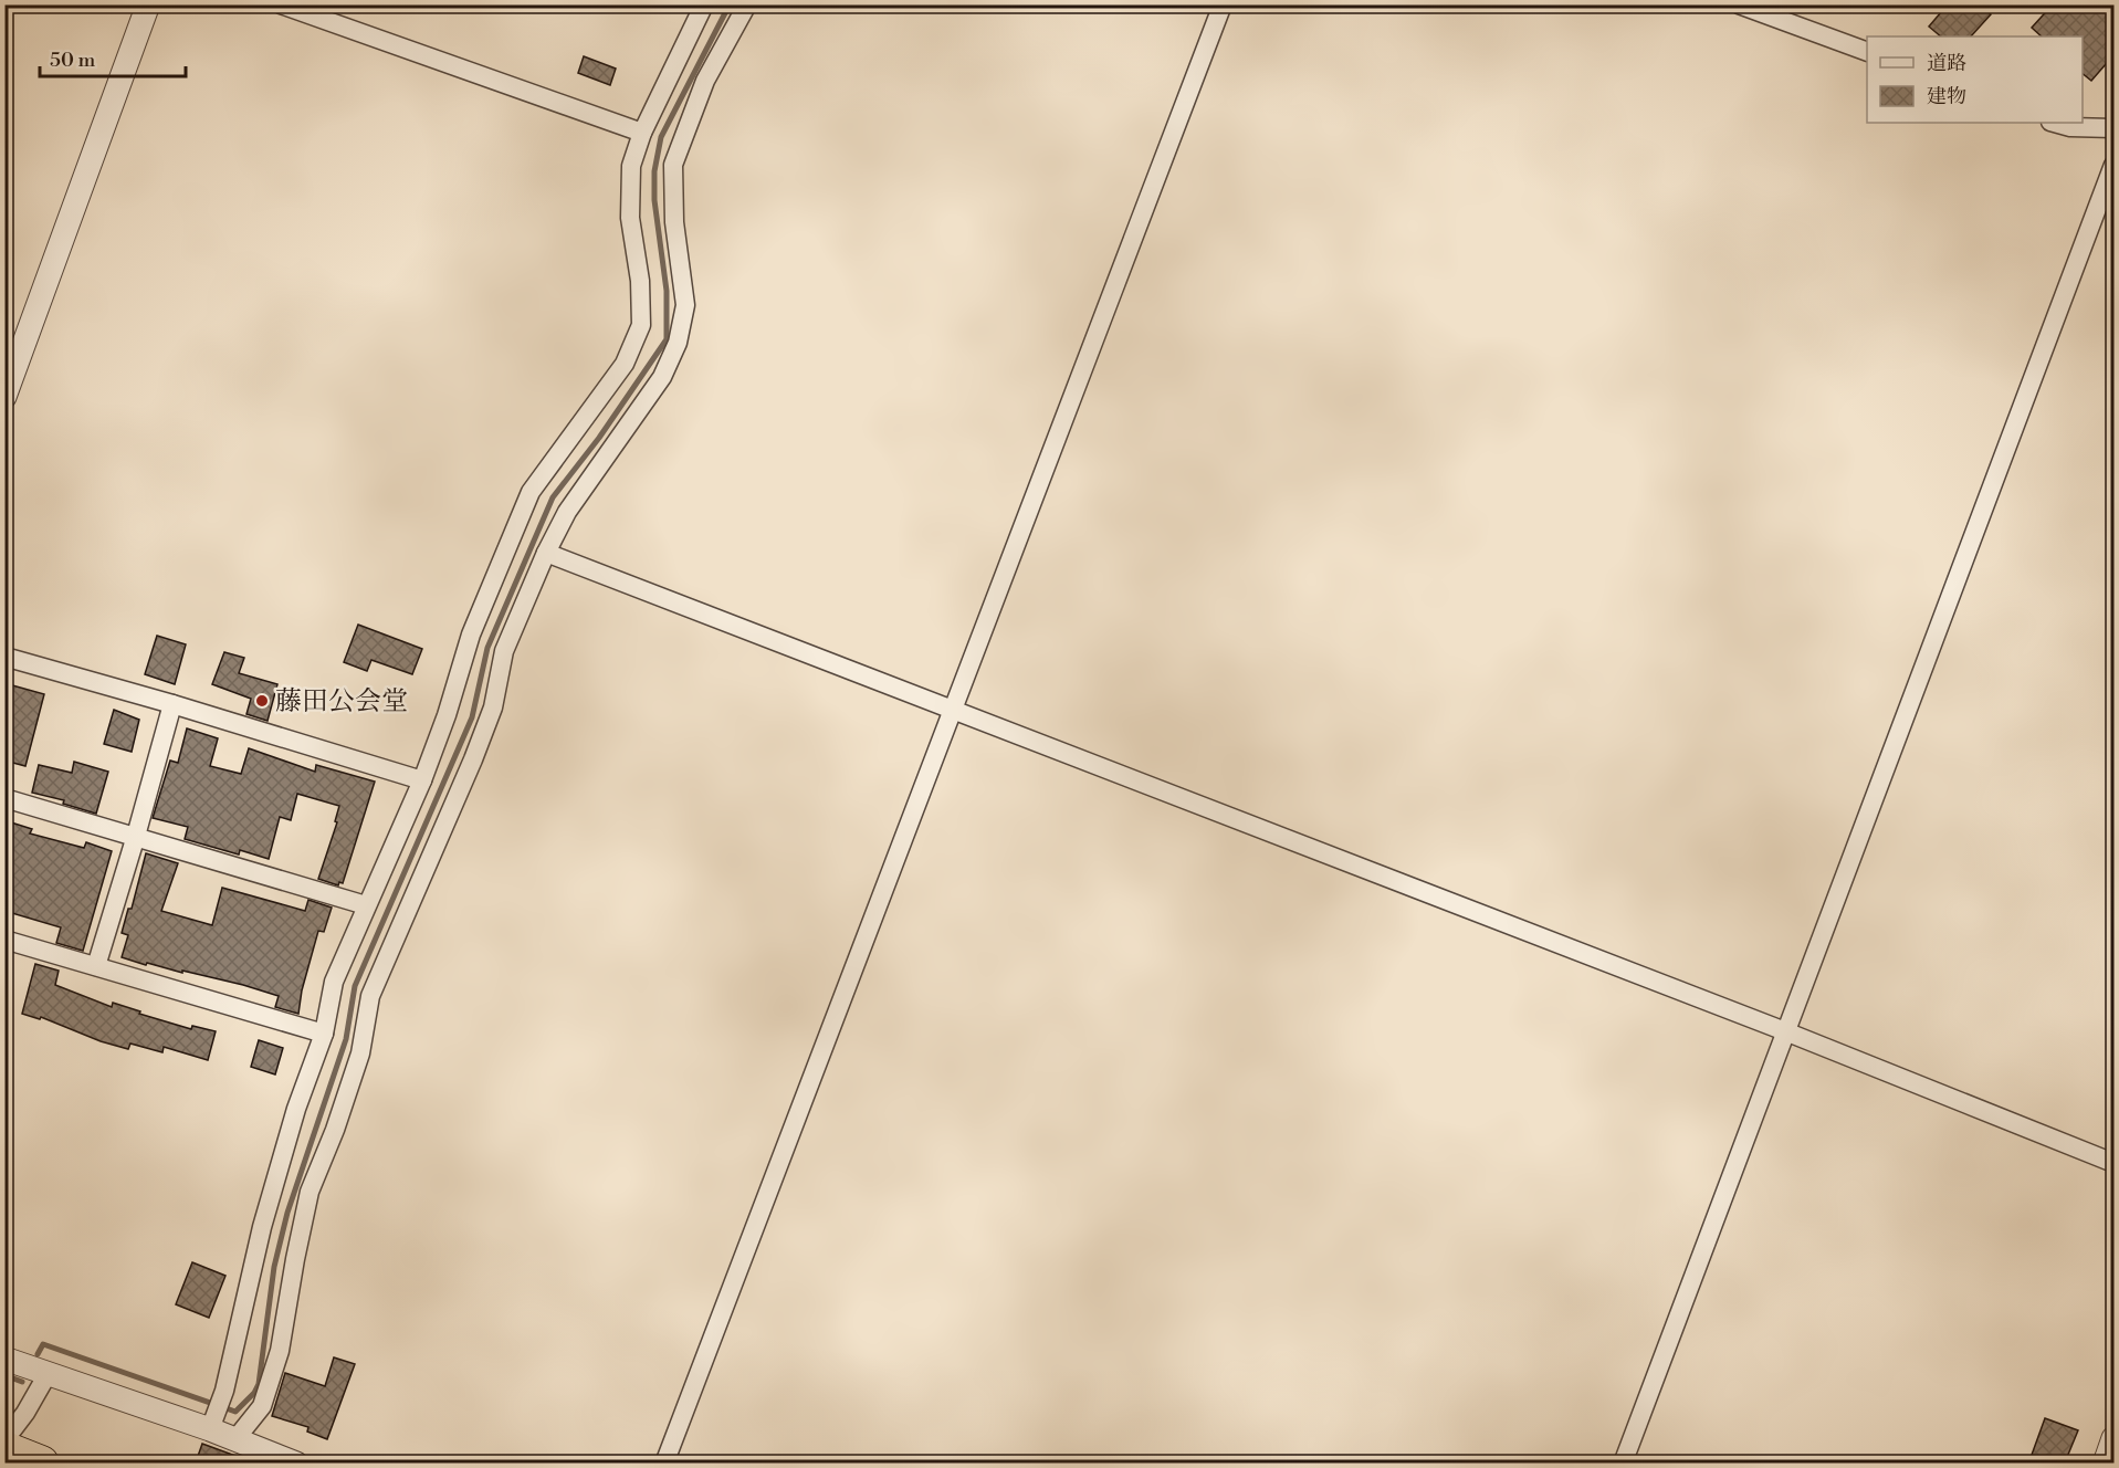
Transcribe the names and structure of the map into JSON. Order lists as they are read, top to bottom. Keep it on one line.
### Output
{"places":["藤田公会堂"],"legend":["道路","建物"],"scale_bar":"50 m"}
